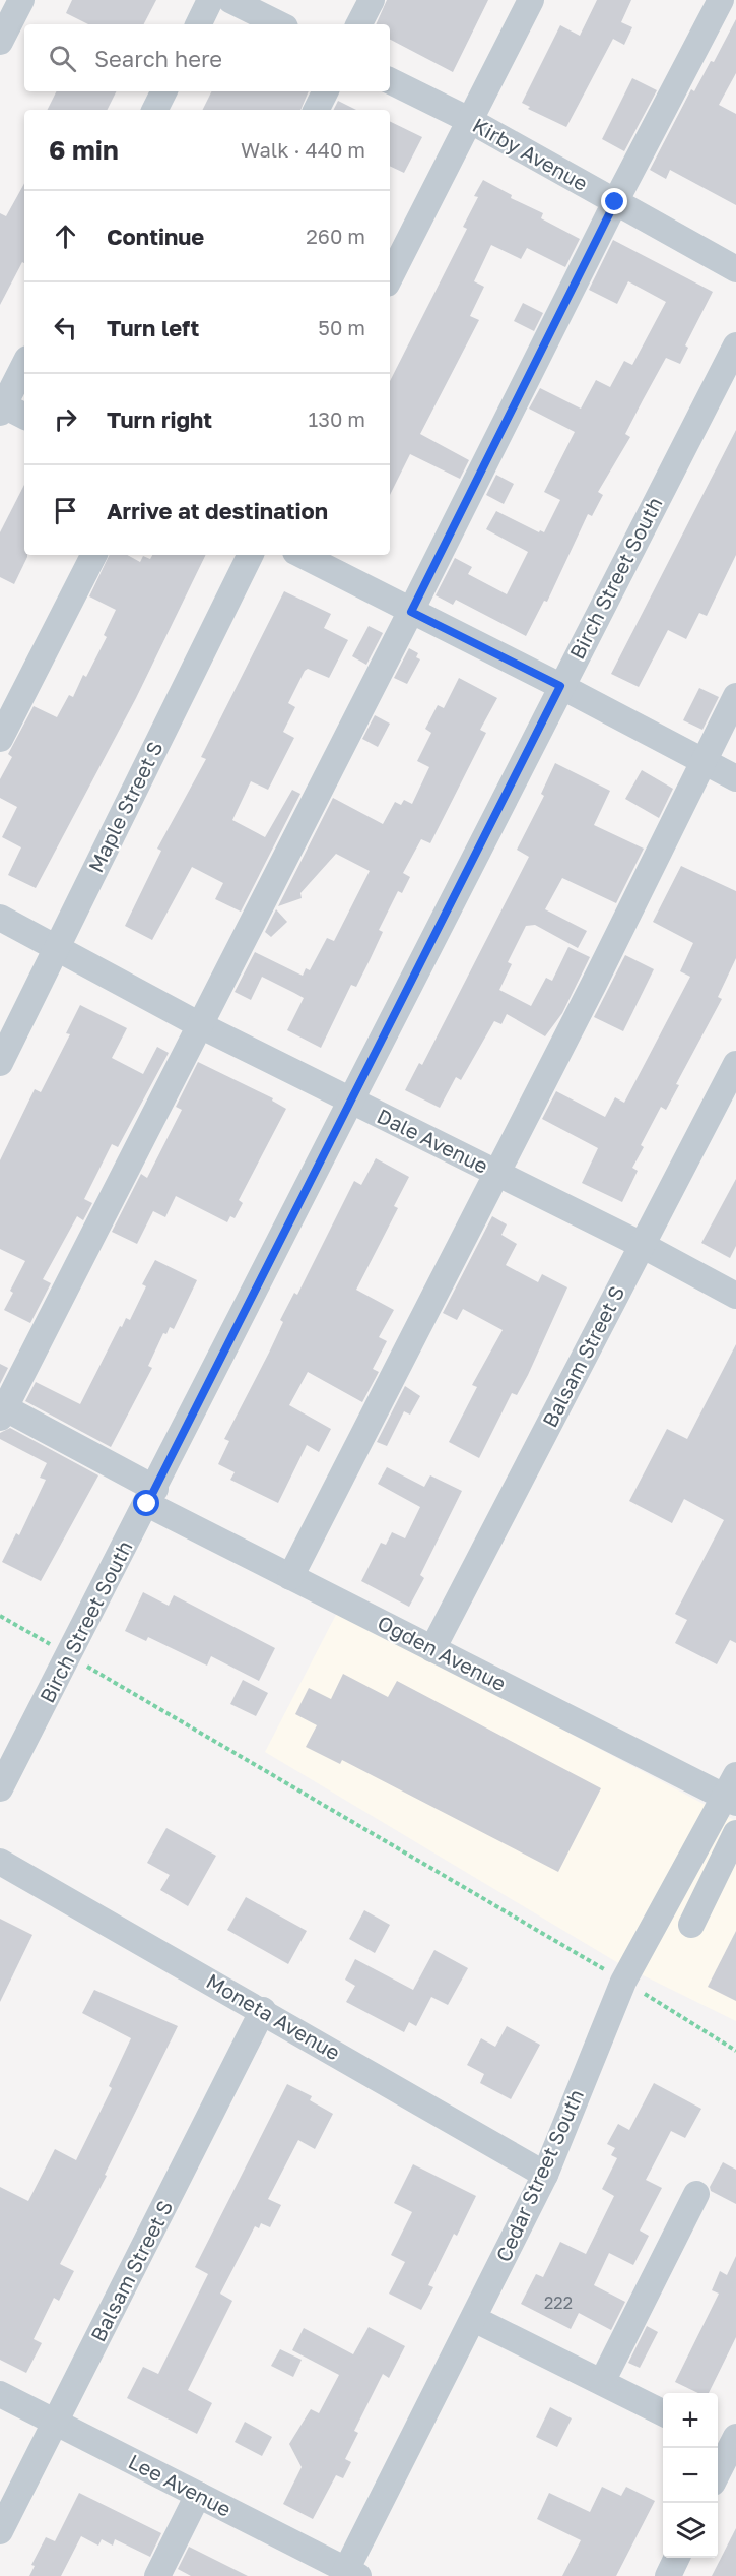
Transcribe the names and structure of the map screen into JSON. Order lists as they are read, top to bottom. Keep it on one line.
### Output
{"streets":{"street":["Kirby Avenue","Birch Street South","Maple Street S","Dale Avenue","Balsam Street S","Ogden Avenue","Moneta Avenue","Cedar Street South","Lee Avenue"]},"crossings":[["Birch Street South","Dale Avenue"],["Birch Street South","Ogden Avenue"],["Maple Street S","Dale Avenue"],["Dale Avenue","Balsam Street S"],["Balsam Street S","Ogden Avenue"],["Balsam Street S","Moneta Avenue"],["Balsam Street S","Lee Avenue"],["Ogden Avenue","Cedar Street South"],["Moneta Avenue","Cedar Street South"],["Cedar Street South","Lee Avenue"]],"house_numbers":["222"],"page":{"search":"Search here","heading":["6 min","Walk · 440 m"],"list":[["Continue","260 m"],["Turn left","50 m"],["Turn right","130 m"],"Arrive at destination"],"map_buttons":["+","−"]}}
